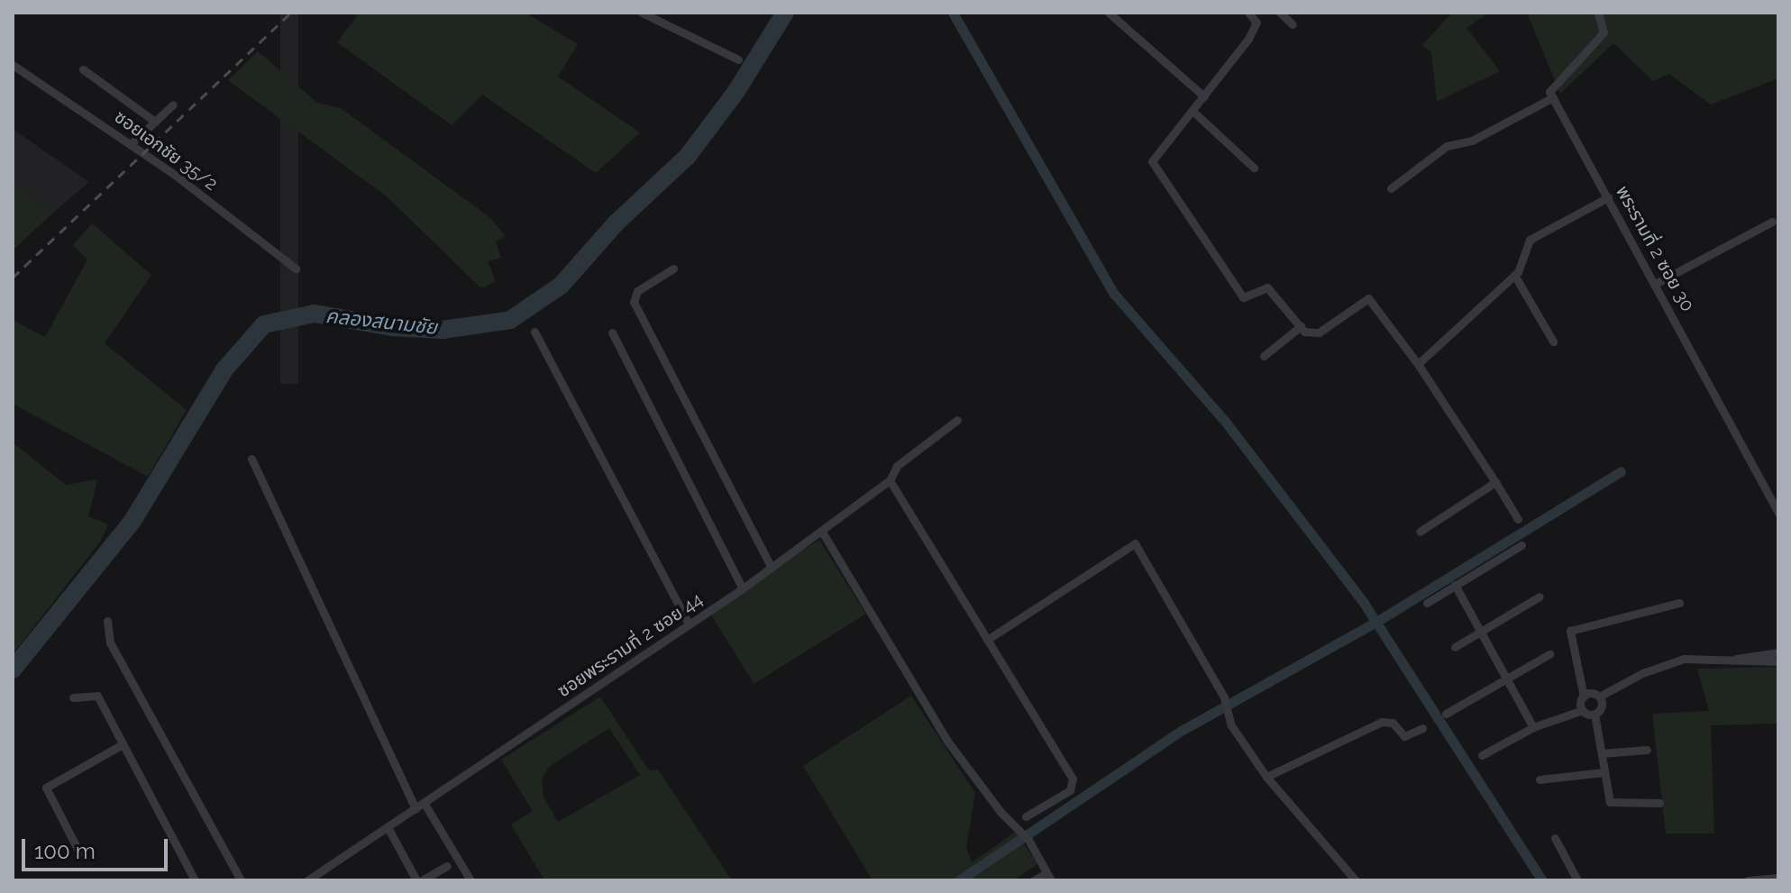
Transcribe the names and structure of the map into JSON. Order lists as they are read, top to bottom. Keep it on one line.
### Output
{"streets":{"street":["ซอยเอกชัย 35/2","พระรามที่ 2 ซอย 30","ซอยพระรามที่ 2 ซอย 44"]},"water":["คลองสนามชัย"],"scale_bar":"100 m"}
